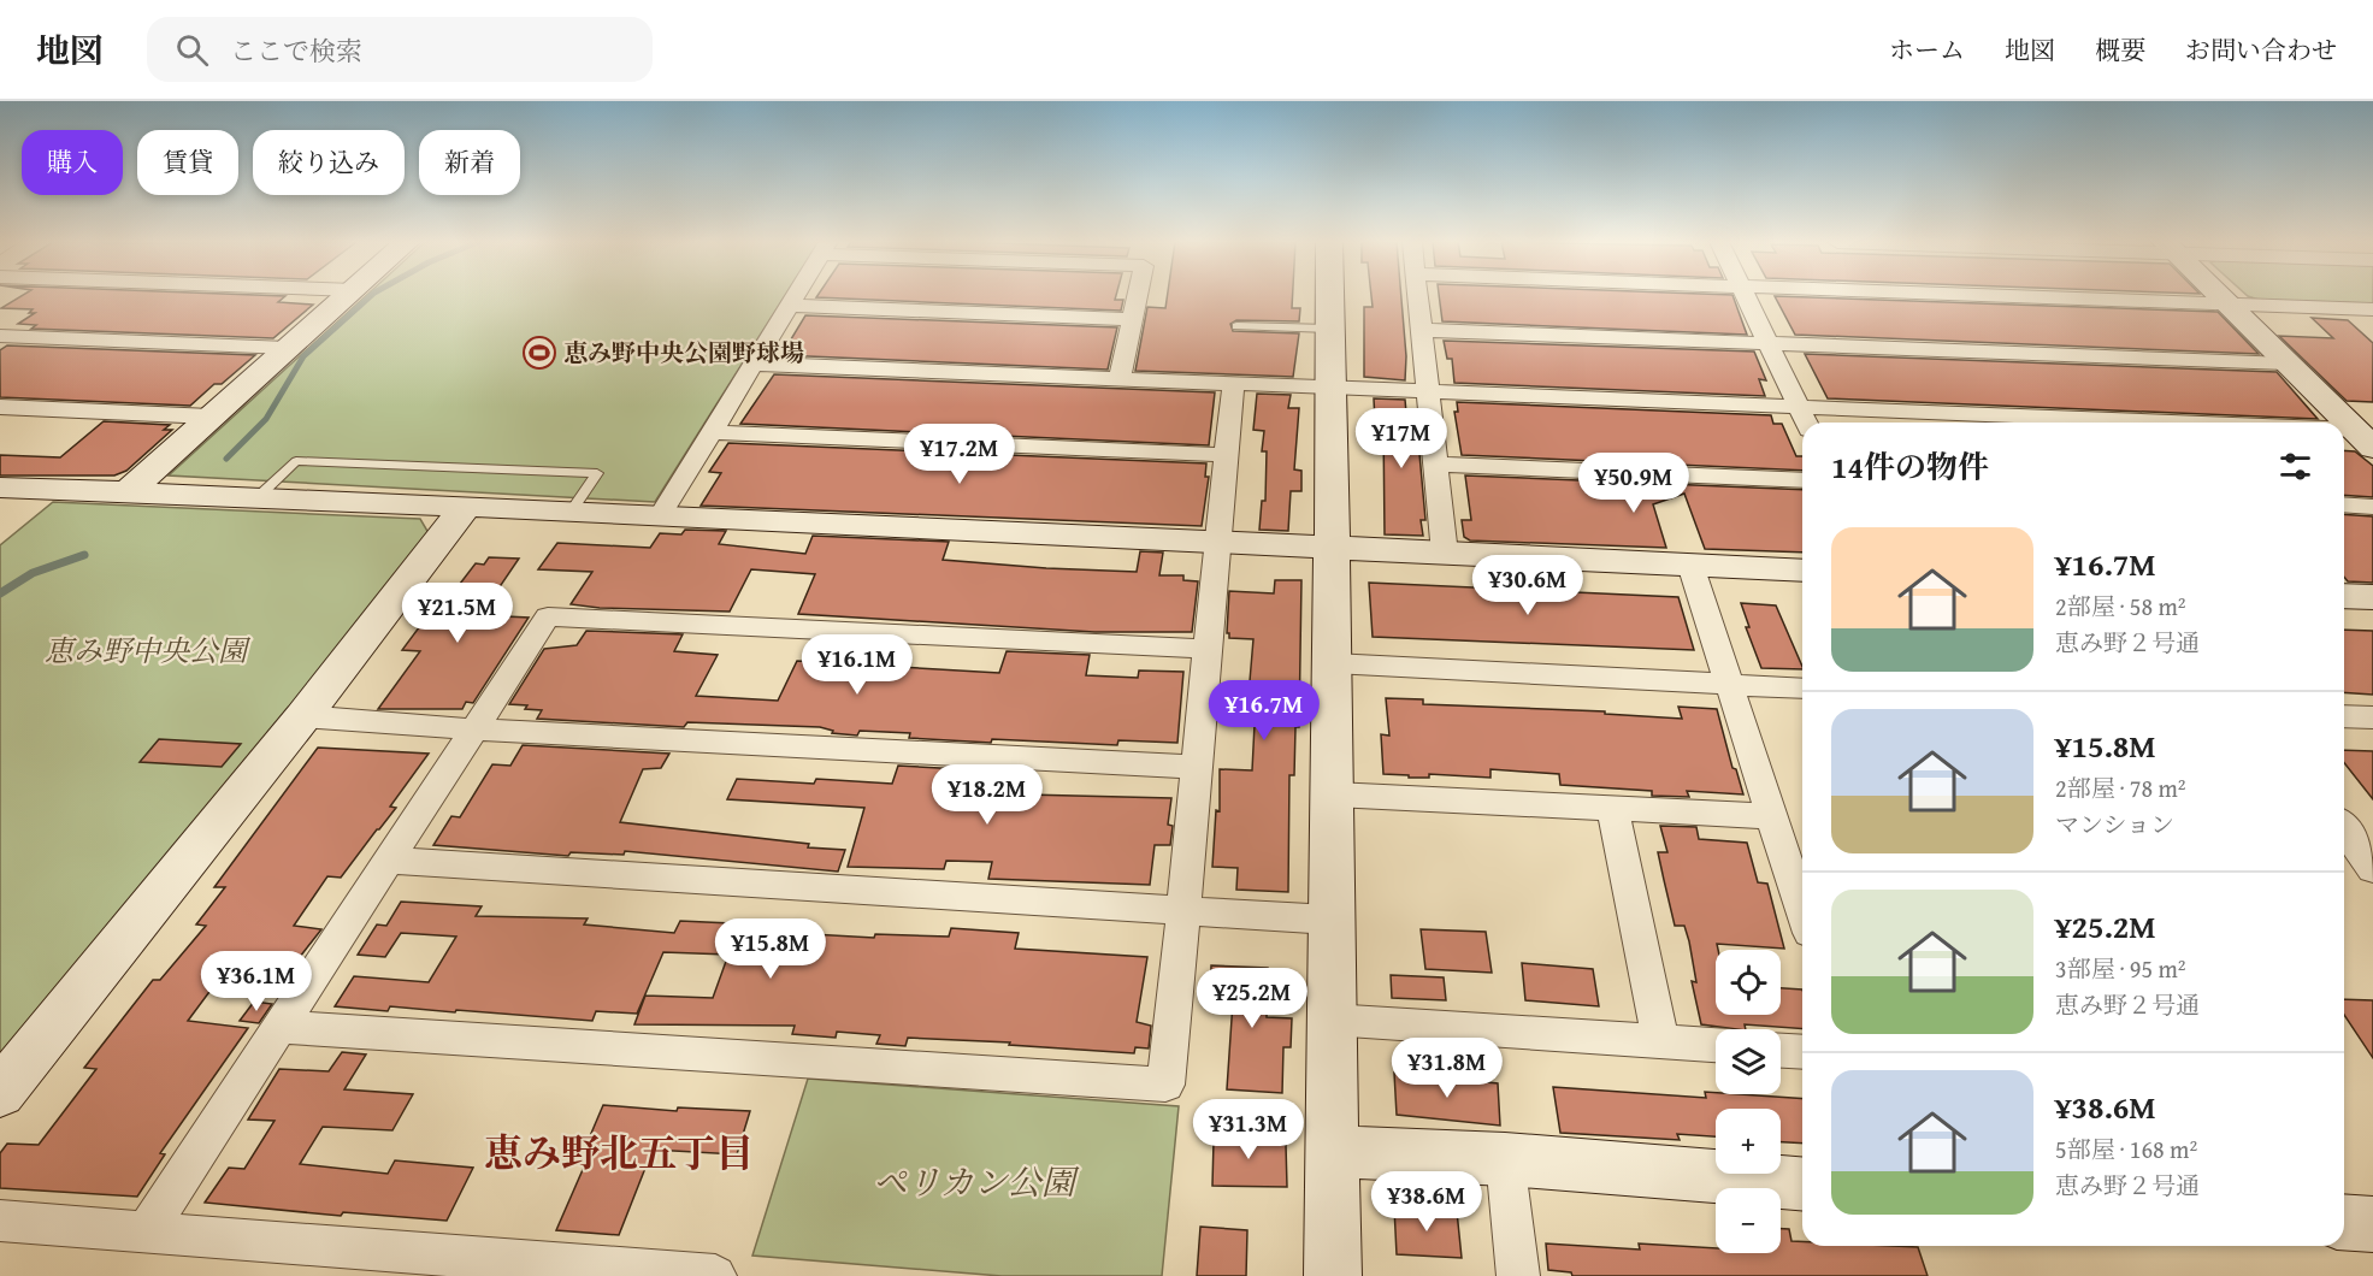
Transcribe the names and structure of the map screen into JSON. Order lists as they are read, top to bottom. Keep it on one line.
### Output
{"districts":["恵み野北五丁目"],"parks":["恵み野中央公園","ペリカン公園"],"places":{"sports":["恵み野中央公園野球場"]},"page":{"header":"地図","search":"ここで検索","nav":["ホーム","地図","概要","お問い合わせ"],"chip":["購入","賃貸","絞り込み","新着"],"price":["¥17M","¥17.2M","¥50.9M","¥30.6M","¥21.5M","¥16.1M","¥16.7M","¥18.2M","¥15.8M","¥36.1M","¥25.2M","¥31.8M","¥31.3M","¥38.6M"],"heading":"14件の物件","list":[{"name":"¥16.7M","note":"2部屋 · 58 m² · 恵み野２号通"},{"name":"¥15.8M","note":"2部屋 · 78 m² · マンション"},{"name":"¥25.2M","note":"3部屋 · 95 m² · 恵み野２号通"},{"name":"¥38.6M","note":"5部屋 · 168 m² · 恵み野２号通"}],"map_buttons":["+","−"]}}
